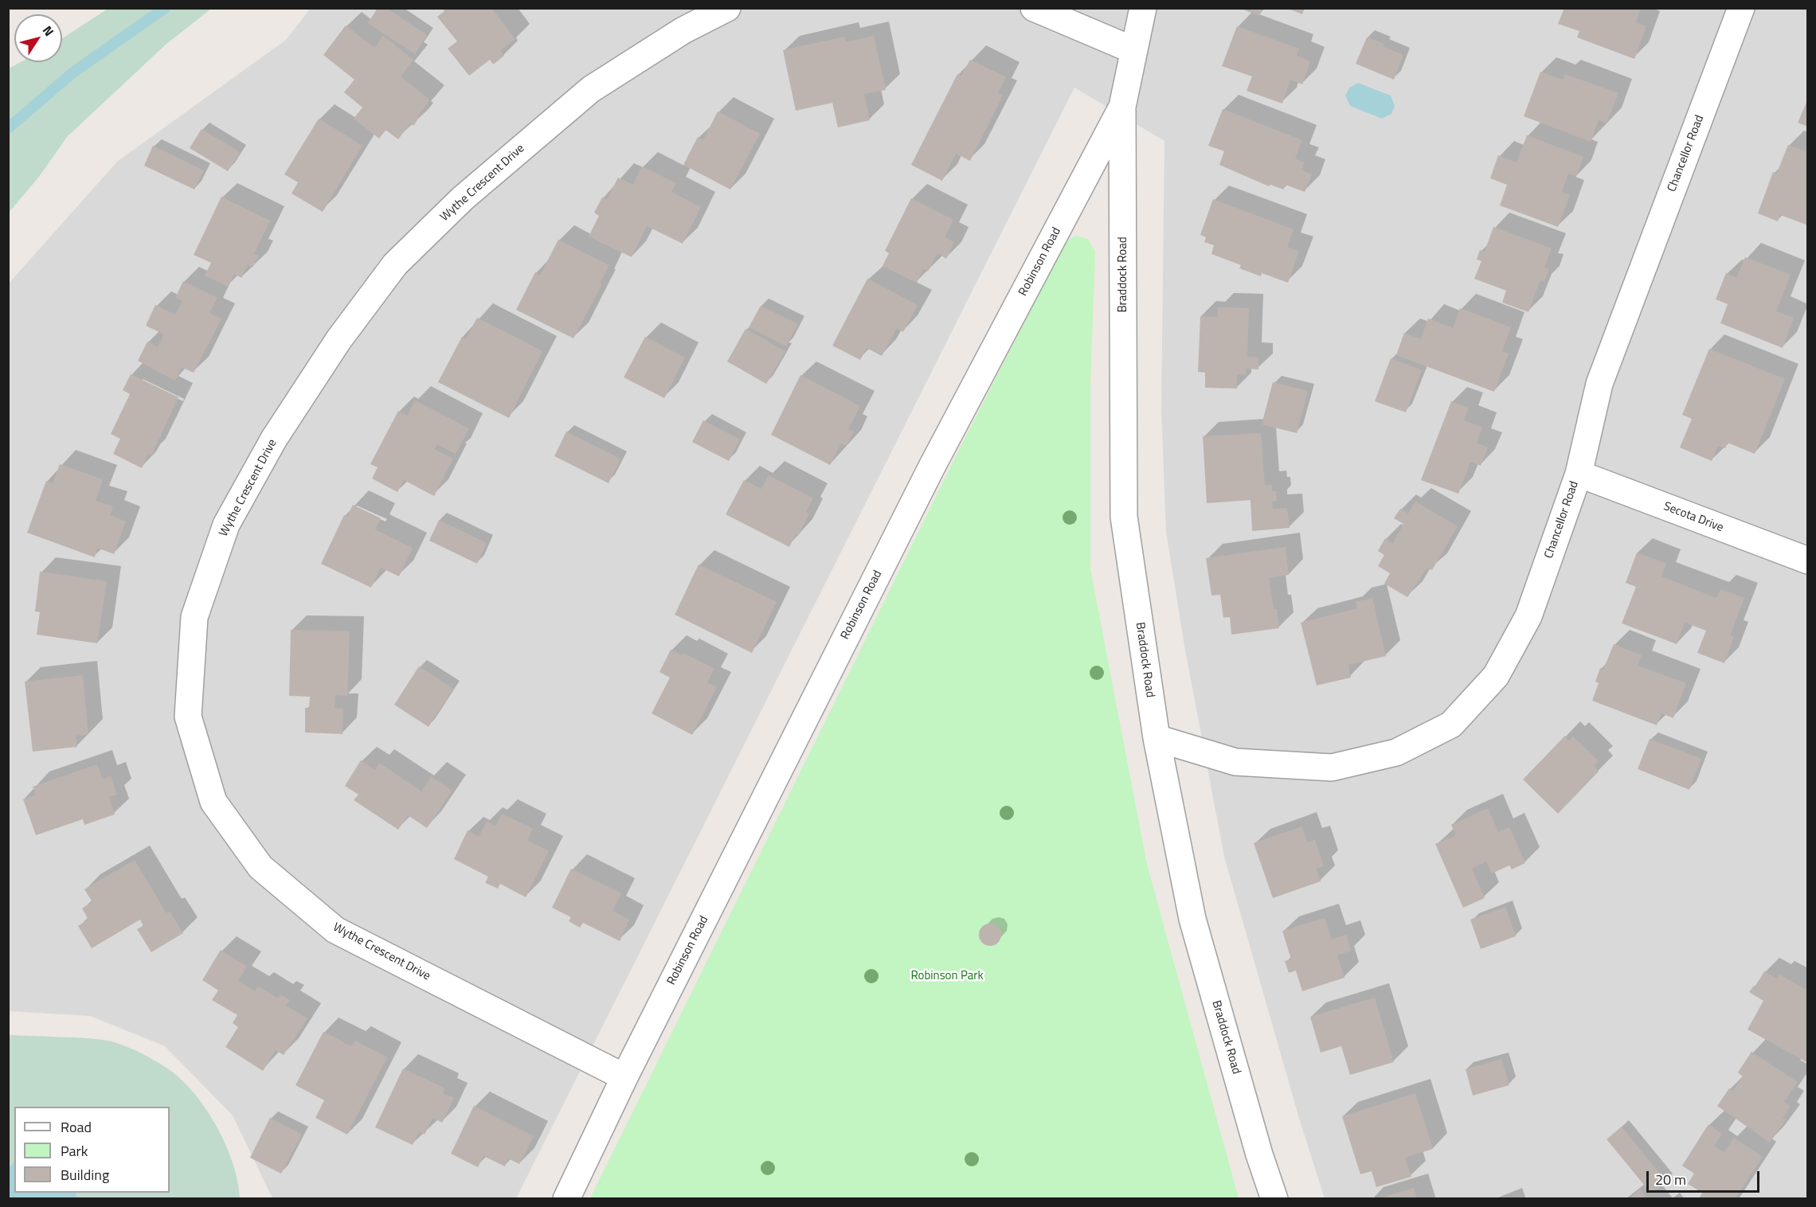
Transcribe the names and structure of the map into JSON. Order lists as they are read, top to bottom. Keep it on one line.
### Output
{"streets":{"street":["Chancellor Road","Wythe Crescent Drive","Robinson Road","Braddock Road","Secota Drive"]},"crossings":[["Chancellor Road","Braddock Road"],["Chancellor Road","Secota Drive"],["Wythe Crescent Drive","Robinson Road"],["Robinson Road","Braddock Road"]],"parks":["Robinson Park"],"legend":["Road","Park","Building"],"scale_bar":"20 m","north":"top right"}
